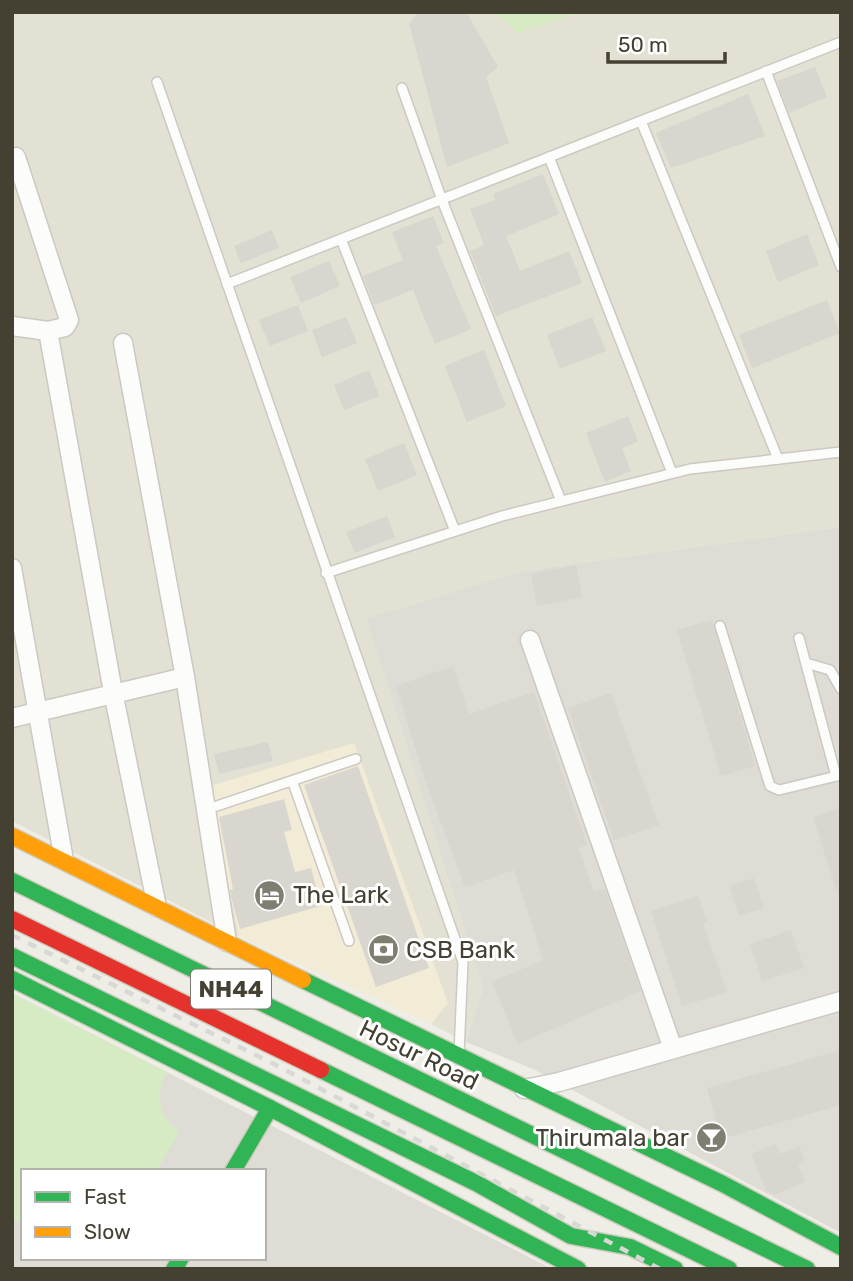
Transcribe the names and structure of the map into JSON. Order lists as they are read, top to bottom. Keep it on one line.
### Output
{"streets":{"main road":["NH44","Hosur Road"]},"places":{"hotel":["The Lark"],"bank":["CSB Bank"],"bar":["Thirumala bar"]},"legend":["Fast","Slow"],"scale_bar":"50 m"}
